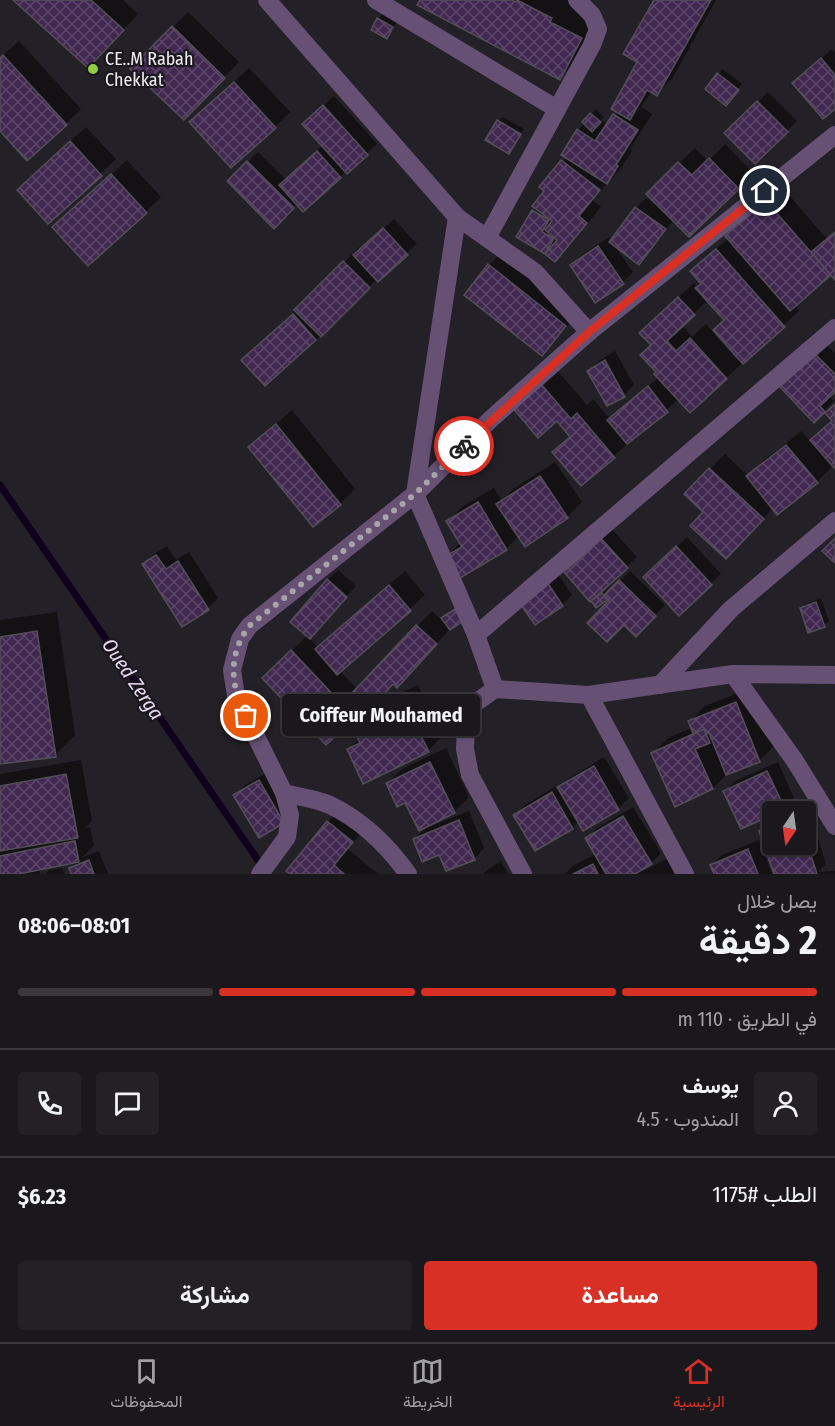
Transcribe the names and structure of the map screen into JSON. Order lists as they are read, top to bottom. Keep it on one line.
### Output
{"water":["Oued Zerga"],"places":["CE..M Rabah Chekkat","Coiffeur Mouhamed"],"north":"bottom","page":{"bubble":"Coiffeur Mouhamed","heading":["2 دقيقة","يصل خلال","08:01–08:06"],"panel":["يوسف","المندوب · 4.5","الطلب #1175","$6.23"],"bar":"في الطريق · 110 m","buttons":["مساعدة","مشاركة"],"tabs":["الرئيسية","الخريطة","المحفوظات"]}}
